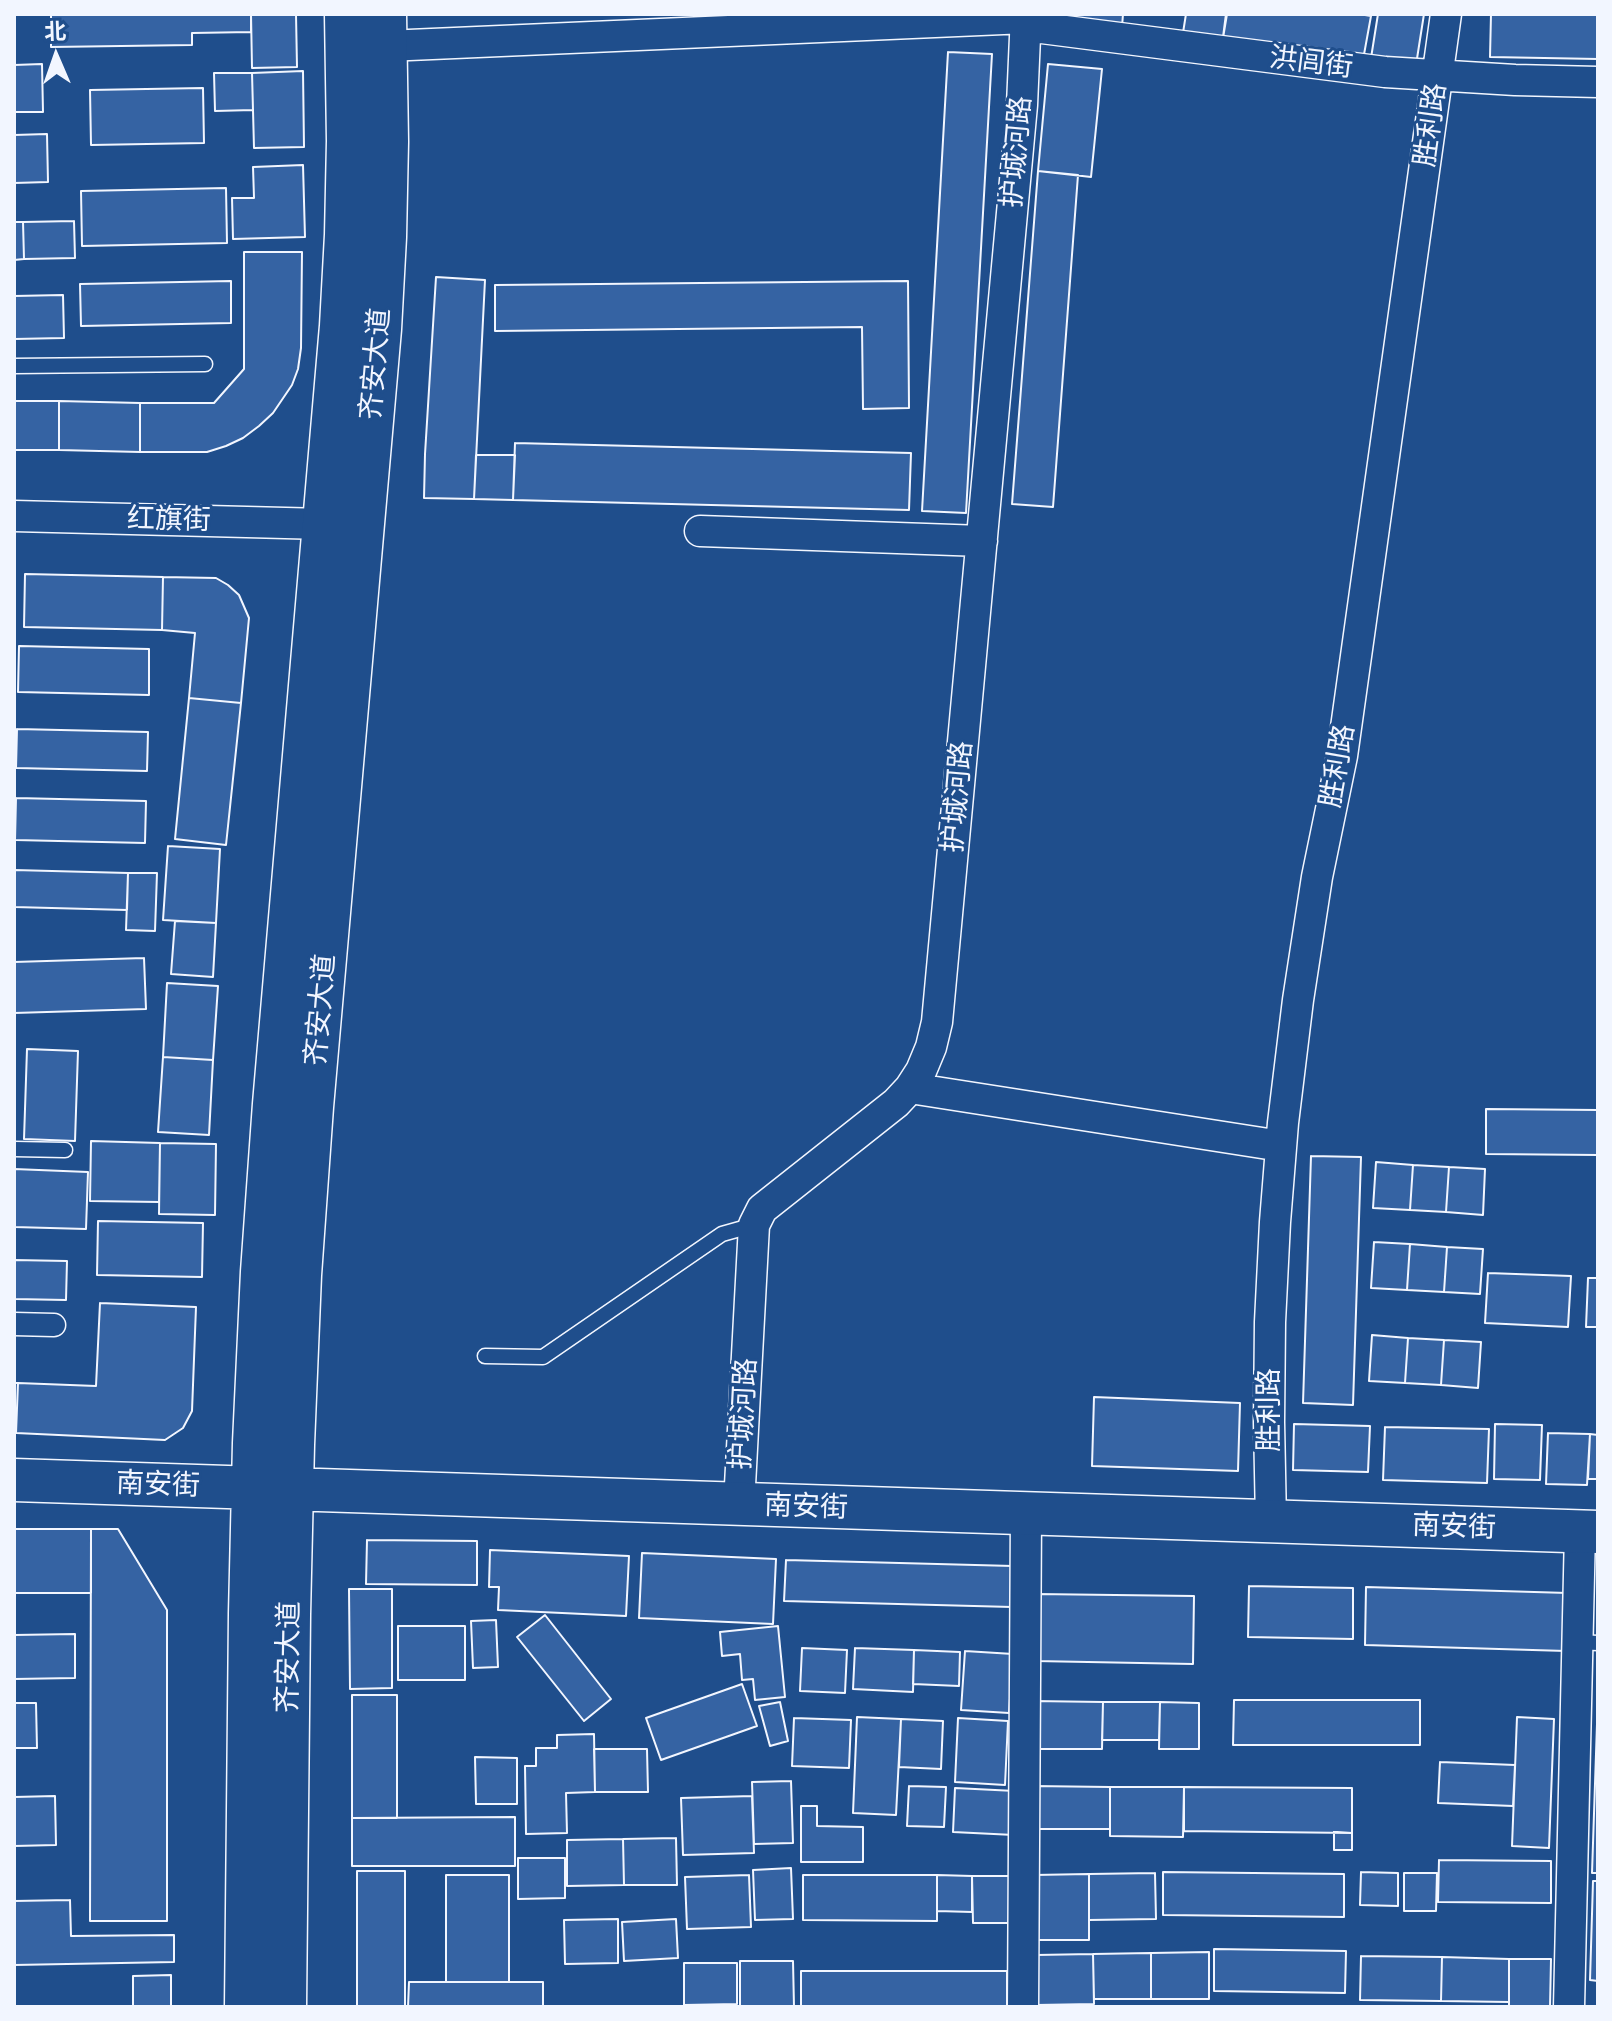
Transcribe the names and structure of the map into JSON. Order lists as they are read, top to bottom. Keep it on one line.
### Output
{"streets":{"main road":["齐安大道","南安街"],"street":["洪闾街","胜利路","护城河路","红旗街"]},"crossings":[["洪闾街","胜利路"],["洪闾街","护城河路"],["洪闾街","齐安大道"],["胜利路","南安街"],["护城河路","南安街"],["齐安大道","红旗街"],["齐安大道","南安街"]],"north":"top"}
